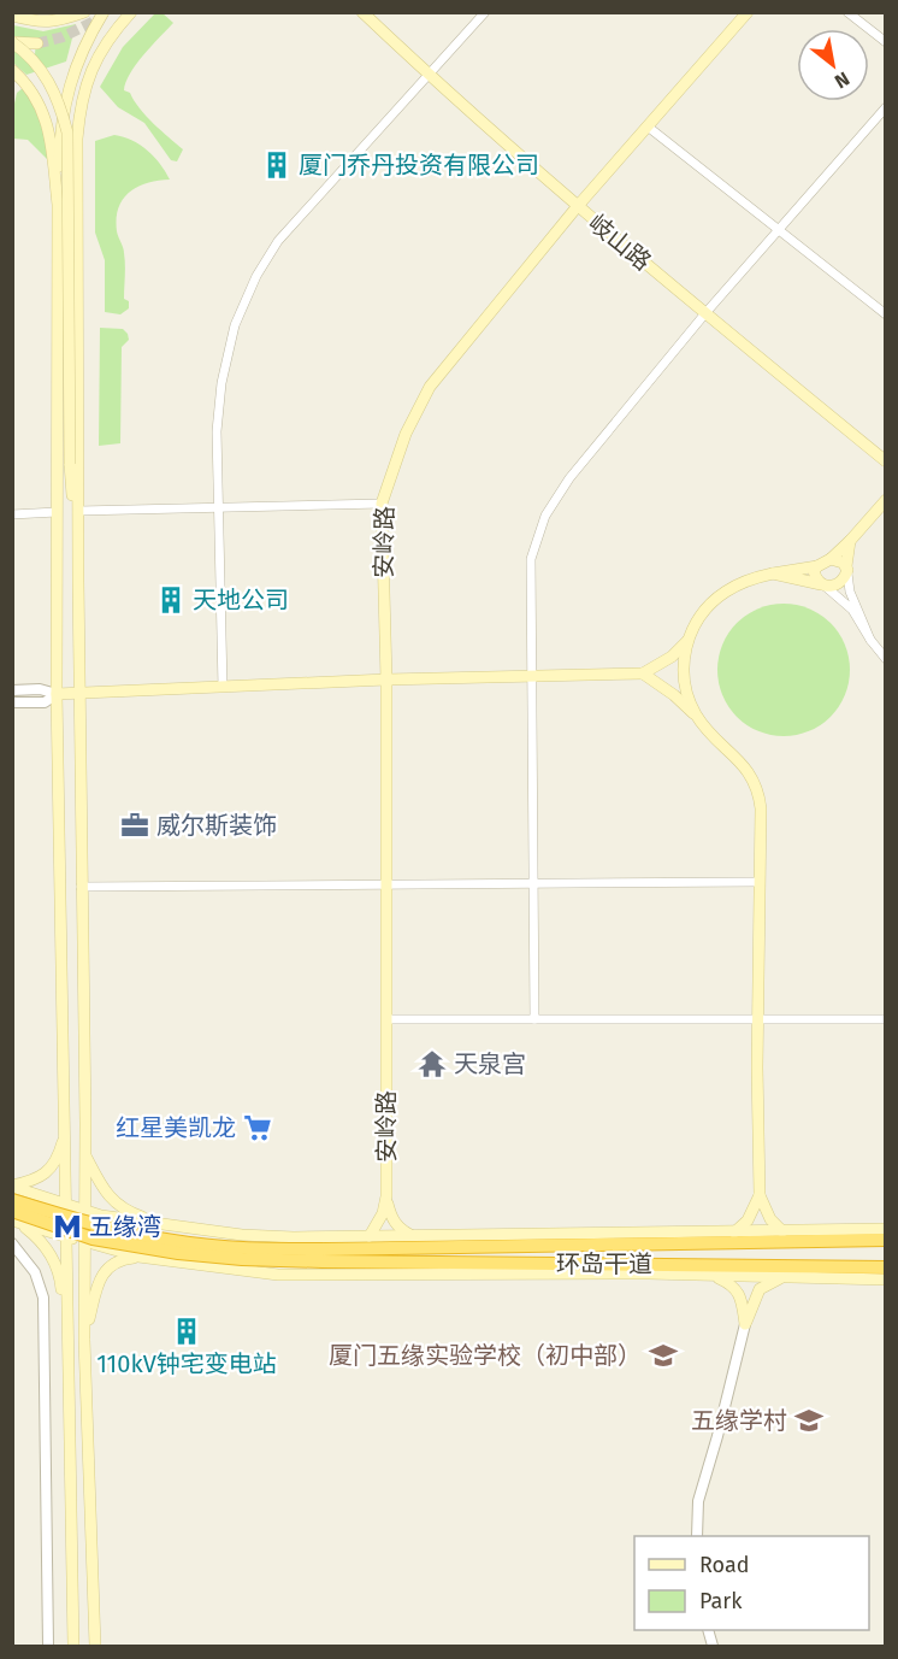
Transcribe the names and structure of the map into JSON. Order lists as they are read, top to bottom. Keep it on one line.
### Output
{"streets":{"highway":["环岛干道"],"main road":["岐山路","安岭路"]},"crossings":[["岐山路","安岭路"]],"places":{"building":["厦门乔丹投资有限公司","天地公司","110kV钟宅变电站"],"office":["威尔斯装饰"],"temple":["天泉宫"],"supermarket":["红星美凯龙"],"metro station":["五缘湾"],"school or university":["厦门五缘实验学校（初中部）","五缘学村"]},"legend":["Road","Park"],"north":"bottom right"}
